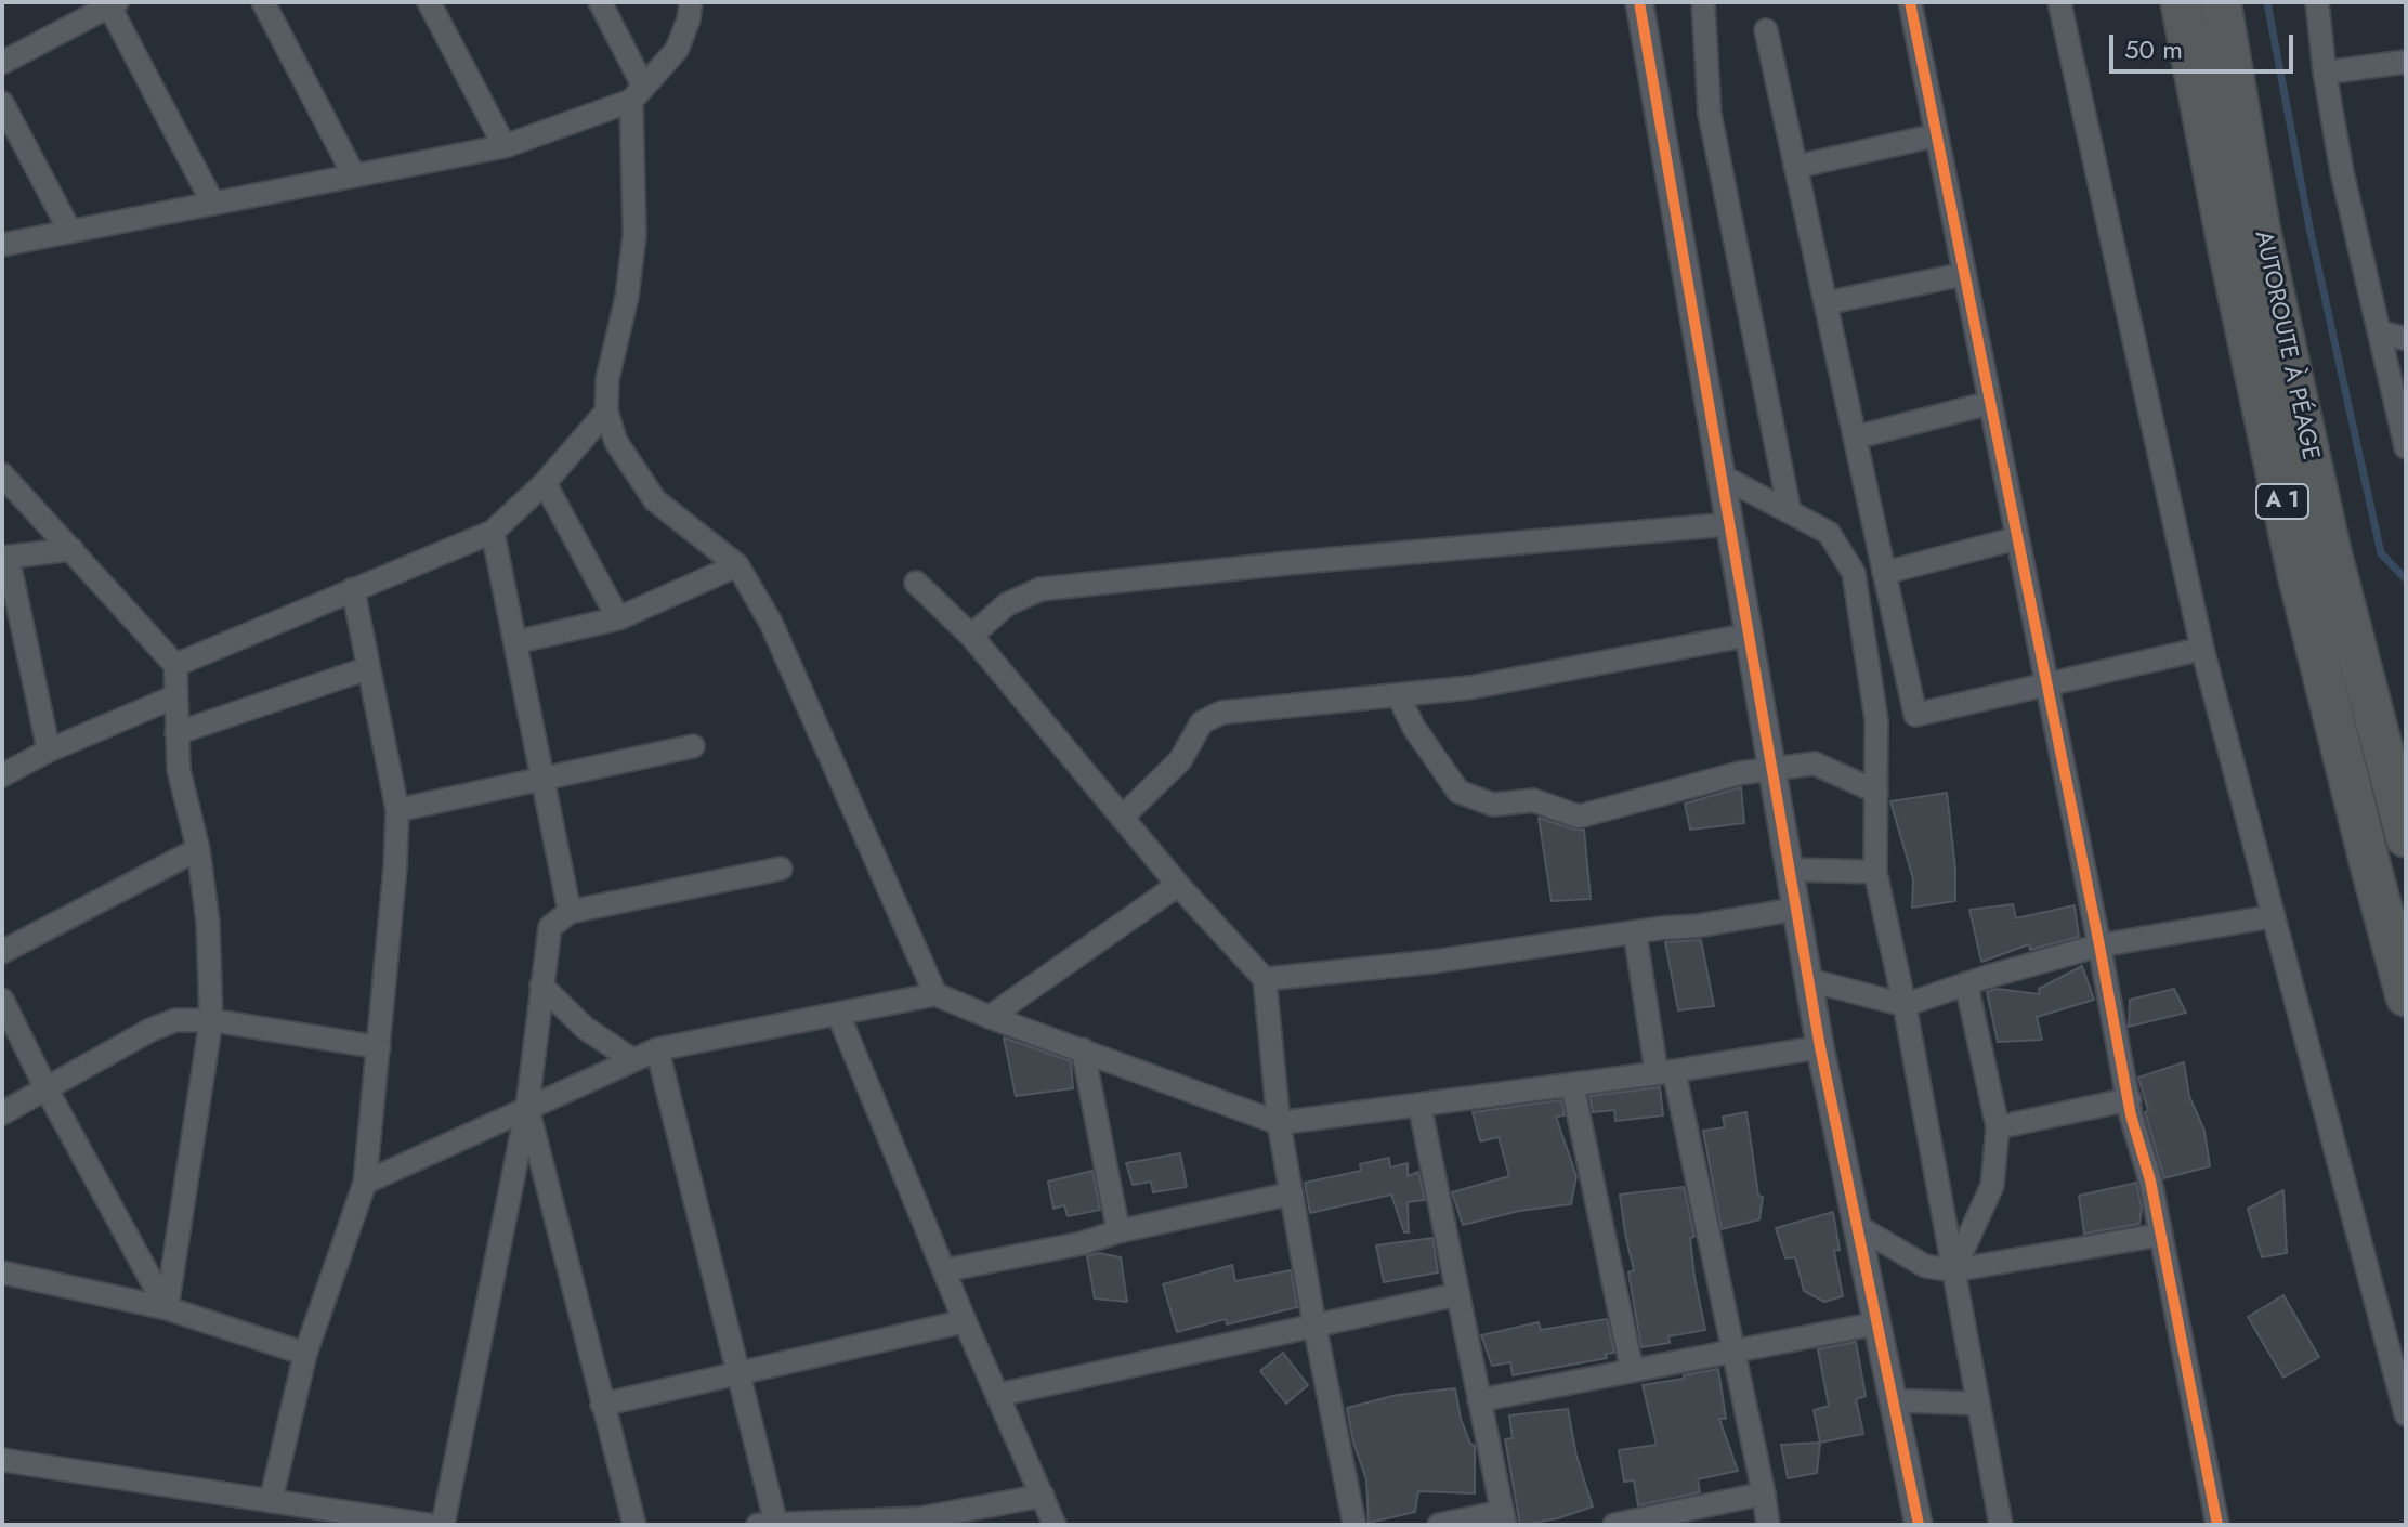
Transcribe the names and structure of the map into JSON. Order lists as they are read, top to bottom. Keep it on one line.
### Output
{"streets":{"highway":["AUTOROUTE À PÉAGE","A 1"]},"scale_bar":"50 m"}
